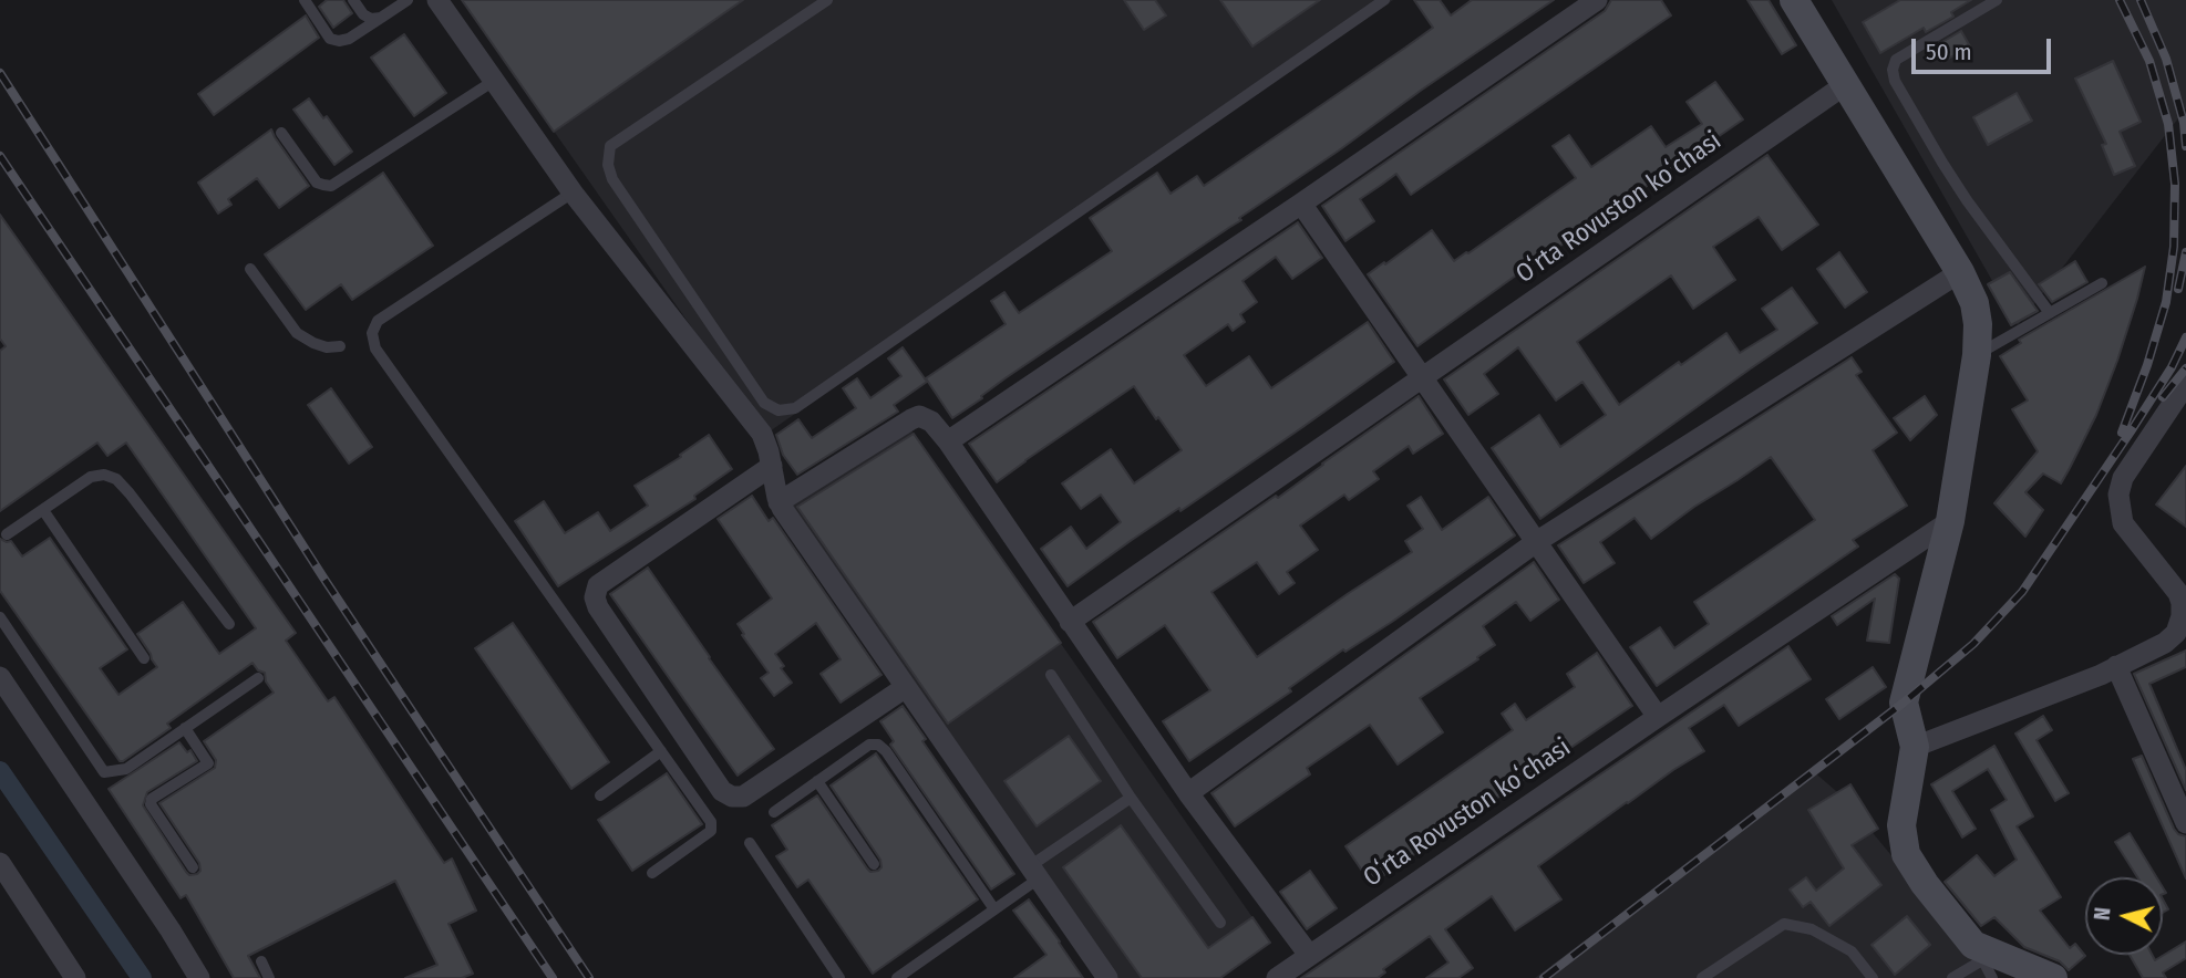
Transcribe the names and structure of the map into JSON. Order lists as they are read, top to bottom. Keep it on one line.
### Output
{"streets":{"street":["Oʻrta Rovuston koʻchasi"]},"scale_bar":"50 m","north":"left"}
